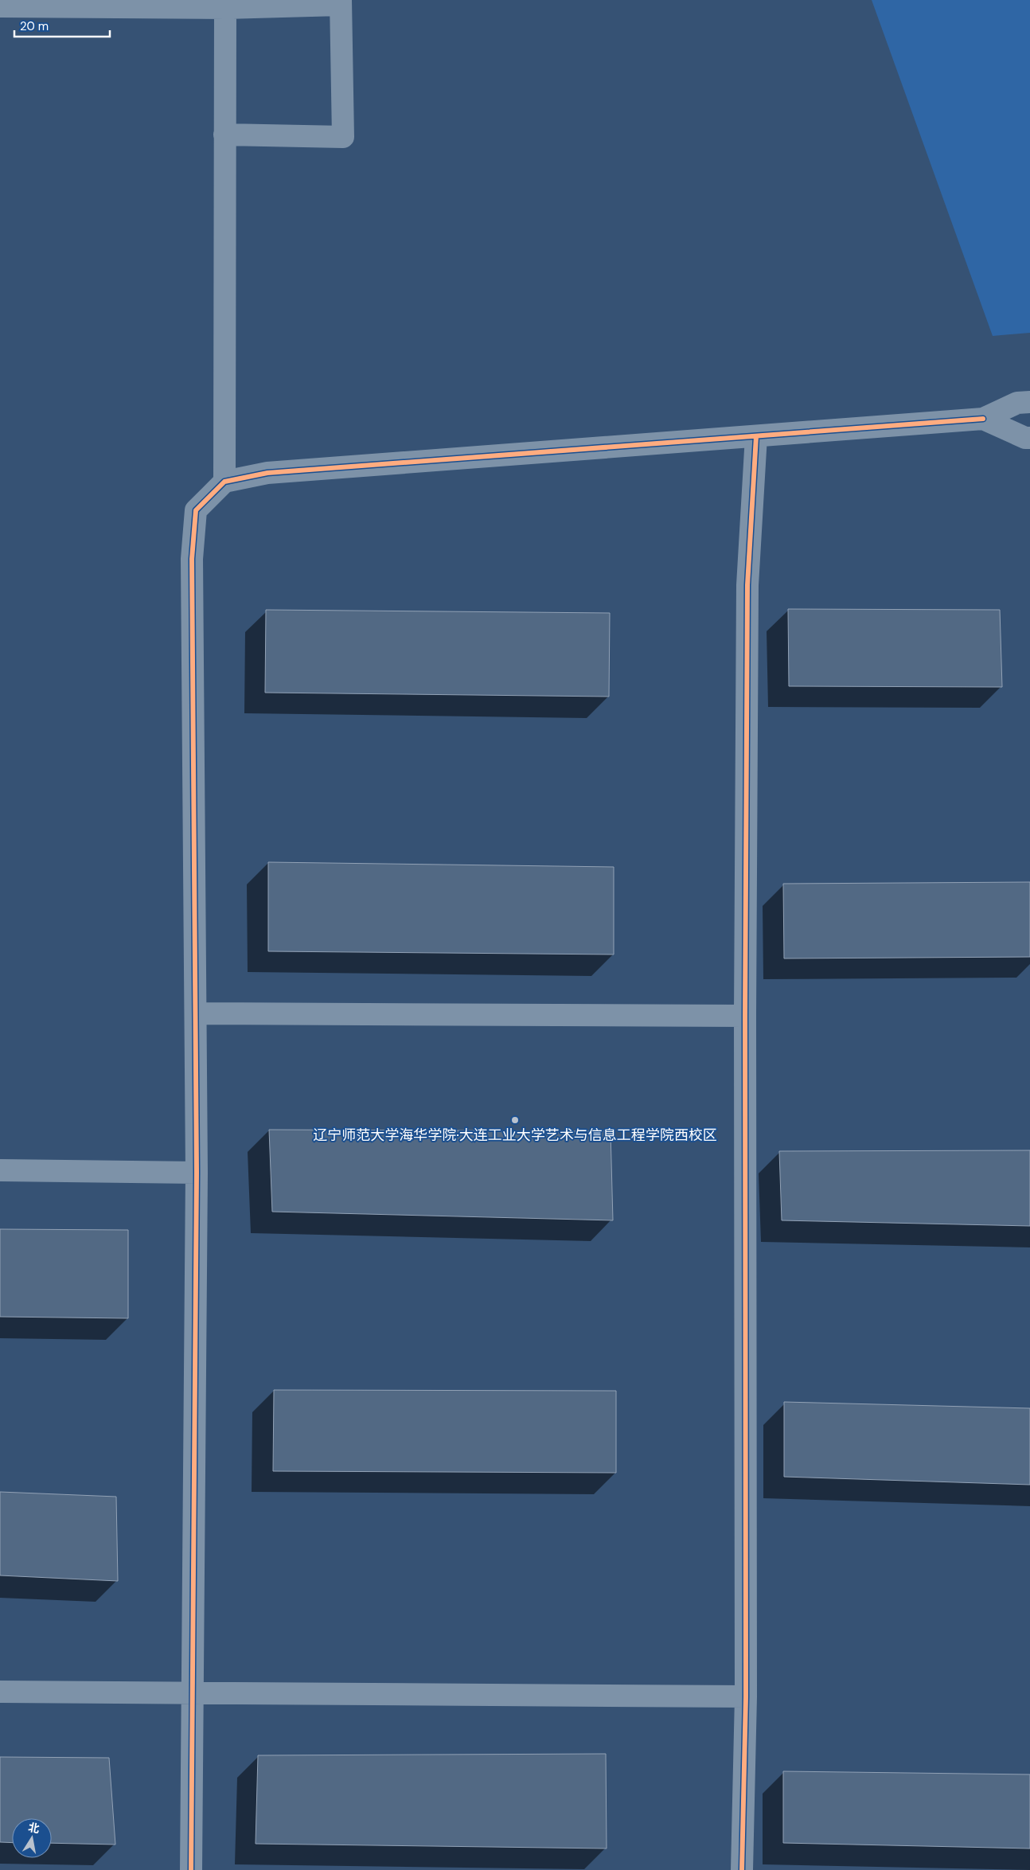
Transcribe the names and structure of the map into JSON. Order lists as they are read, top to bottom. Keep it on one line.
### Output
{"places":["辽宁师范大学海华学院·大连工业大学艺术与信息工程学院西校区"],"scale_bar":"20 m","north":"top"}
